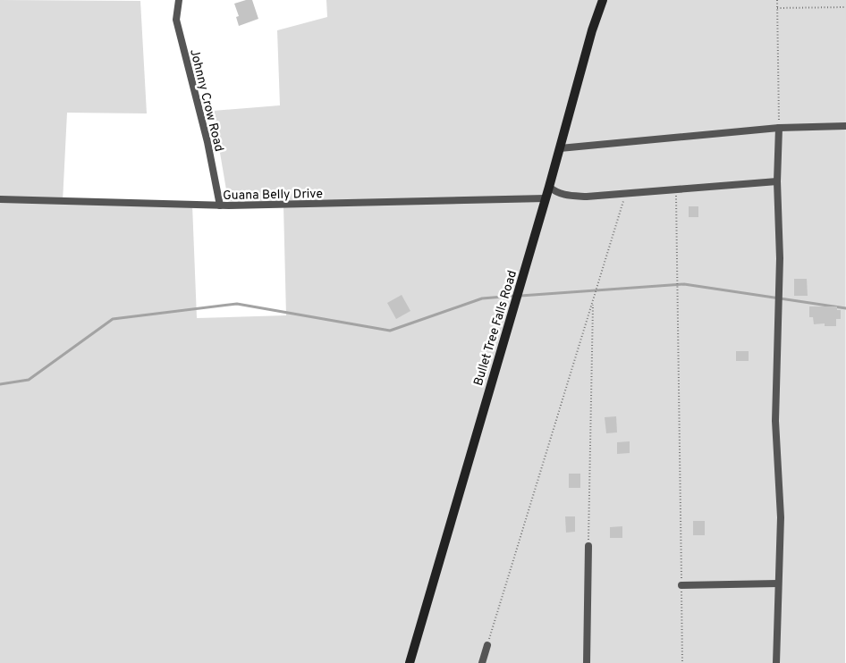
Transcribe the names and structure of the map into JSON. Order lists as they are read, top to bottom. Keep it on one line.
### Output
{"streets":{"main road":["Bullet Tree Falls Road"],"street":["Johnny Crow Road","Guana Belly Drive"]},"crossings":[["Johnny Crow Road","Guana Belly Drive"],["Guana Belly Drive","Bullet Tree Falls Road"]]}
